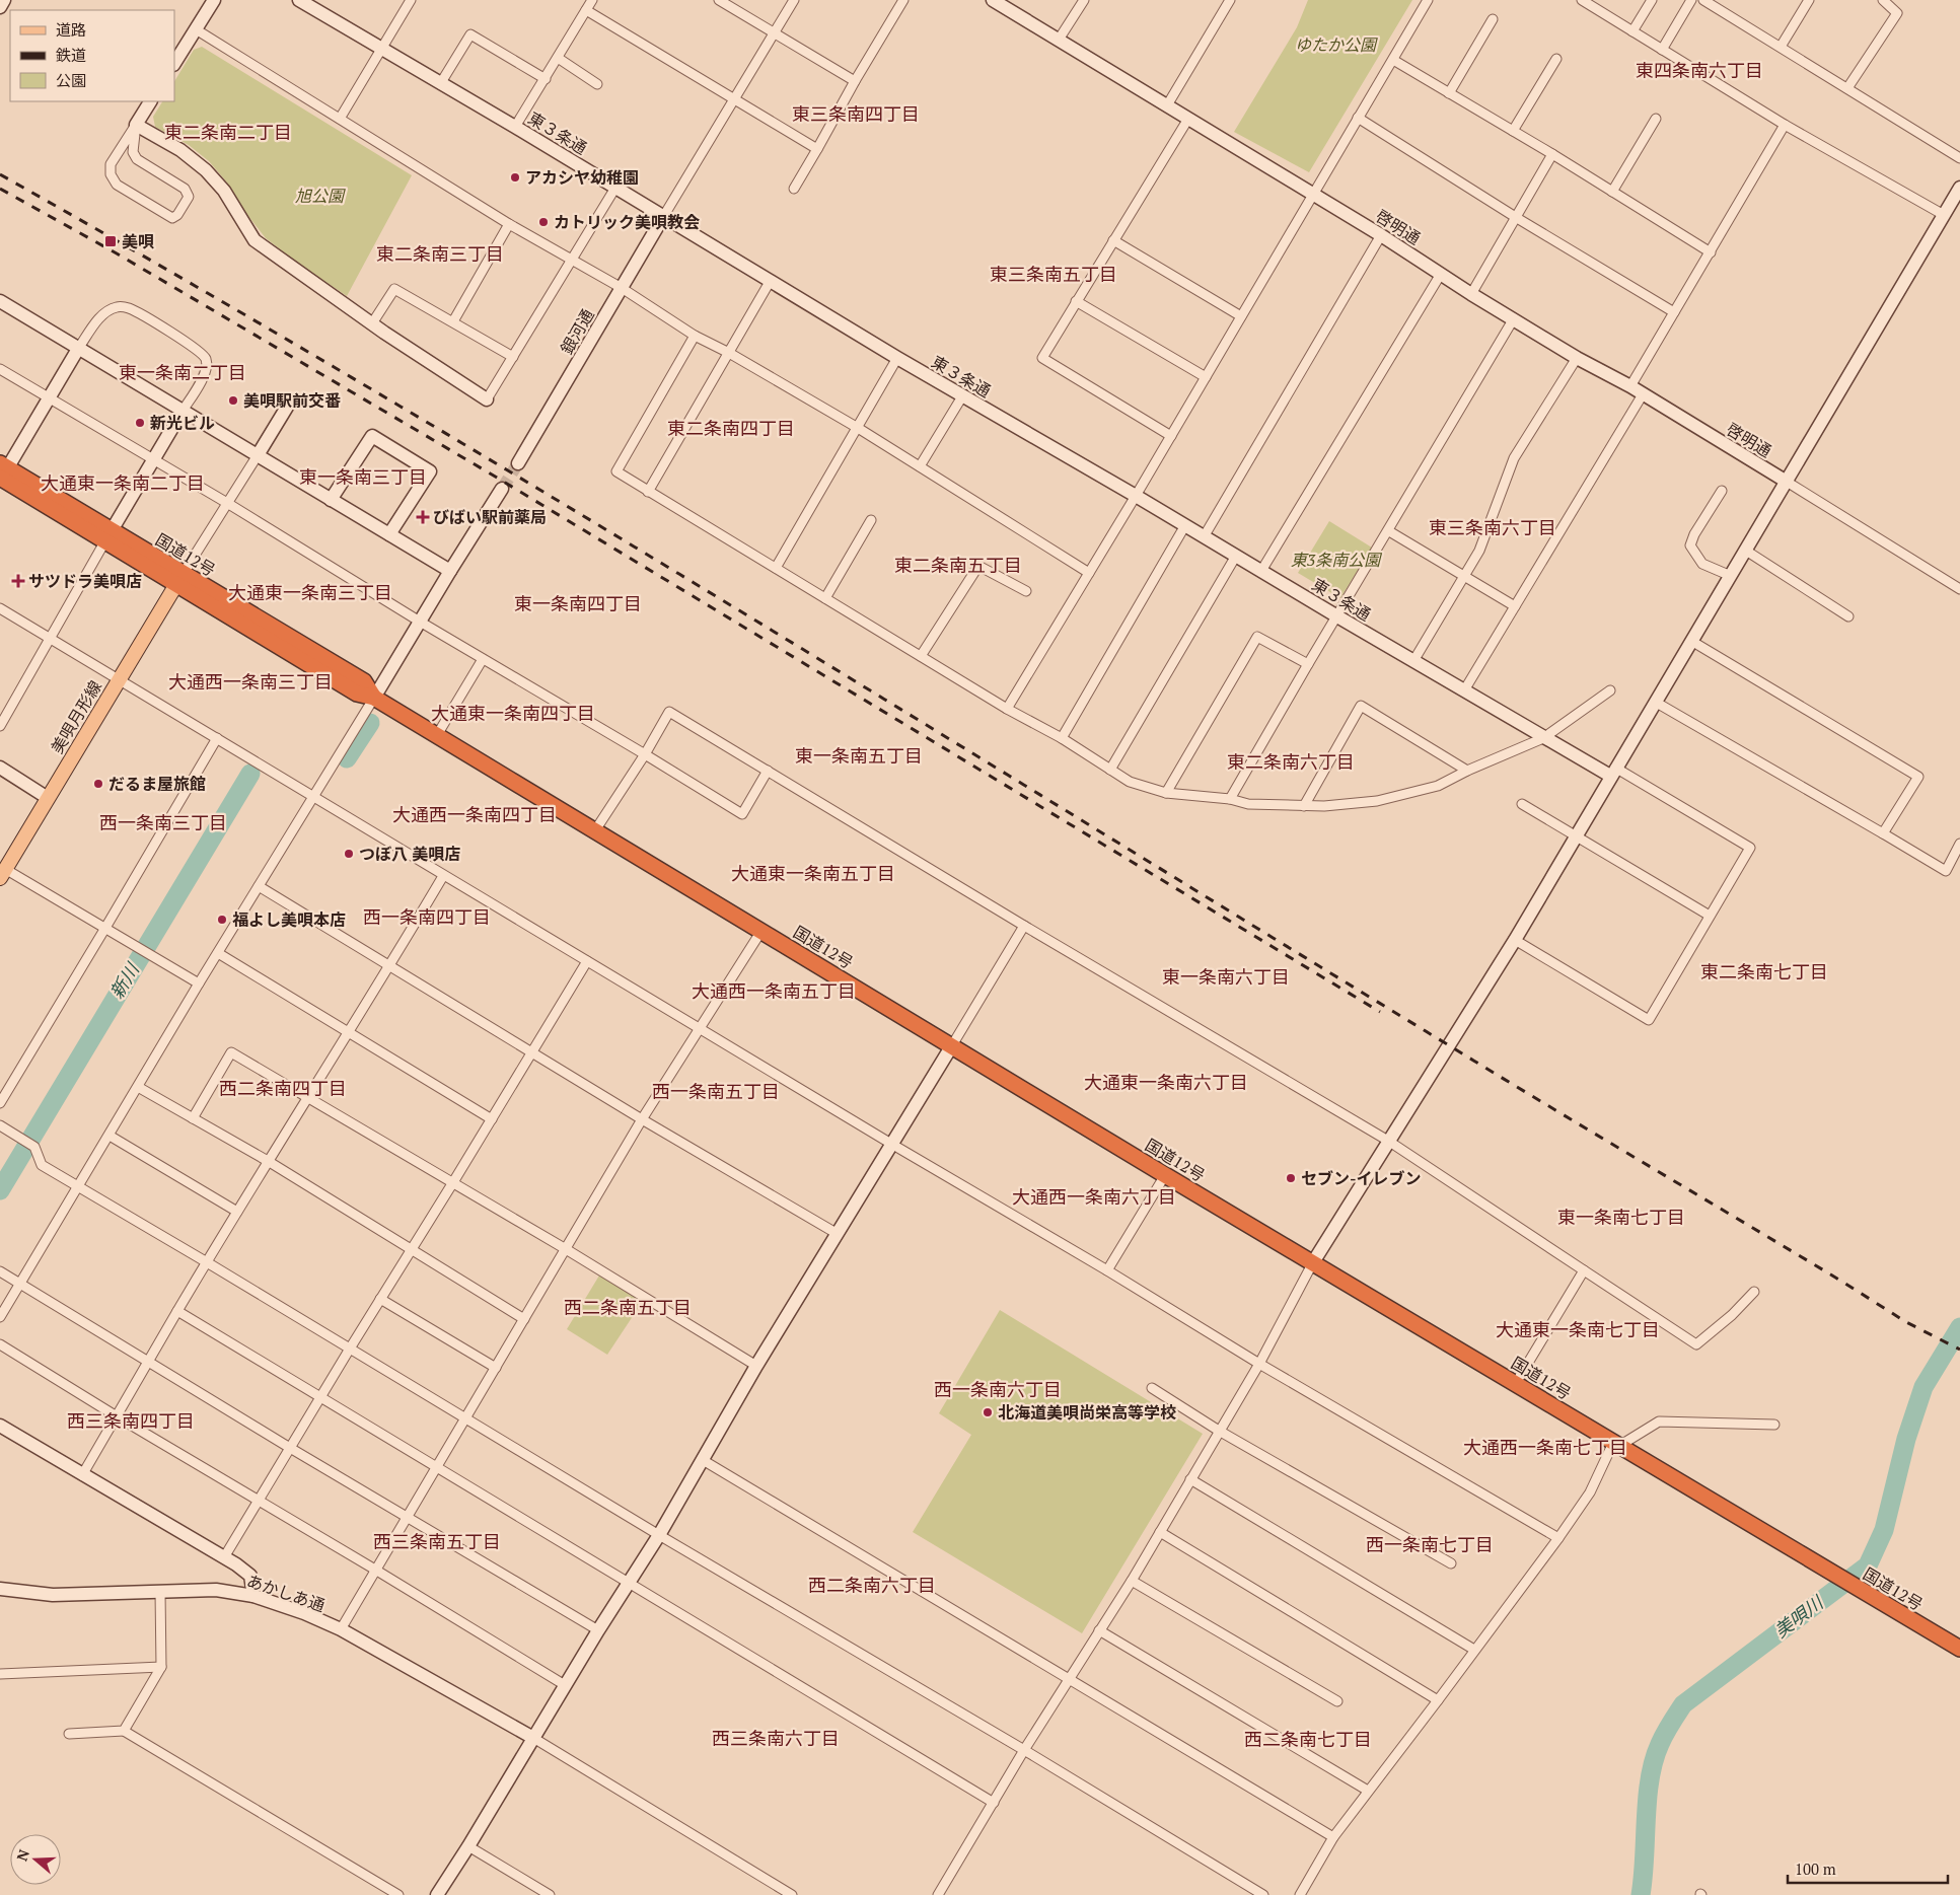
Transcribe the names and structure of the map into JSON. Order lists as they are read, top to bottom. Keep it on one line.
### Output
{"streets":{"highway":["国道12号"],"main road":["美唄月形線"],"street":["東３条通","啓明通","銀河通","あかしあ通"]},"crossings":[["東３条通","銀河通"],["国道12号","美唄月形線"]],"districts":["東四条南六丁目","東三条南四丁目","東二条南二丁目","東二条南三丁目","東三条南五丁目","東一条南二丁目","東二条南四丁目","東一条南三丁目","大通東一条南二丁目","東三条南六丁目","東二条南五丁目","大通東一条南三丁目","東一条南四丁目","大通西一条南三丁目","大通東一条南四丁目","東一条南五丁目","東二条南六丁目","大通西一条南四丁目","西一条南三丁目","大通東一条南五丁目","西一条南四丁目","東二条南七丁目","東一条南六丁目","大通西一条南五丁目","大通東一条南六丁目","西二条南四丁目","西一条南五丁目","大通西一条南六丁目","東一条南七丁目","西二条南五丁目","大通東一条南七丁目","西一条南六丁目","西三条南四丁目","大通西一条南七丁目","西三条南五丁目","西一条南七丁目","西二条南六丁目","西三条南六丁目","西二条南七丁目"],"water":["新川","美唄川"],"parks":["ゆたか公園","旭公園","東3条南公園"],"places":{"other":["アカシヤ幼稚園","カトリック美唄教会","美唄駅前交番","新光ビル","だるま屋旅館","つぼ八 美唄店","福よし美唄本店","セブン-イレブン","北海道美唄尚栄高等学校"],"transit":["美唄"],"health":["びばい駅前薬局","サツドラ美唄店"]},"legend":["道路","鉄道","公園"],"scale_bar":"100 m","north":"left"}
